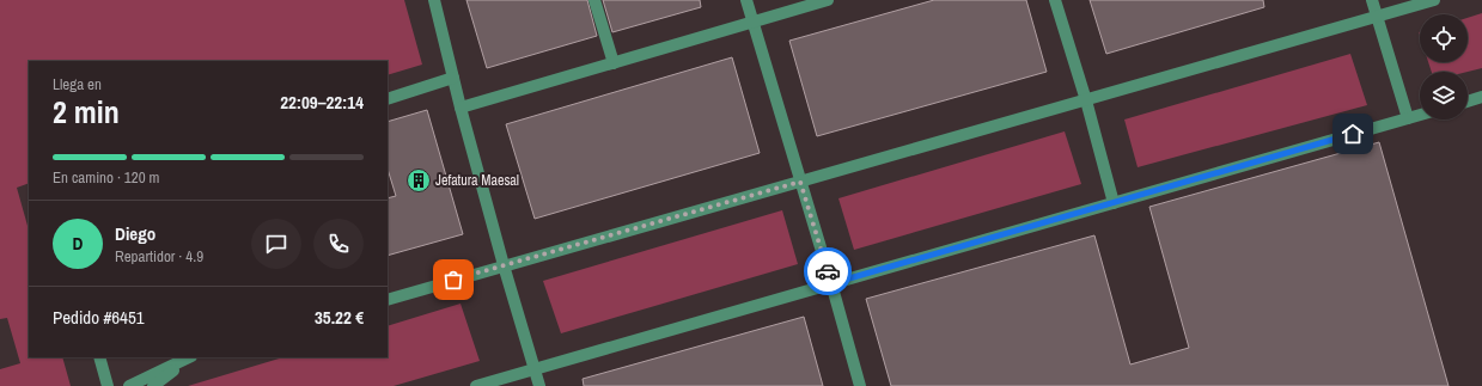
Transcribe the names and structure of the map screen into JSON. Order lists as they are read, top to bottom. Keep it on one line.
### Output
{"places":{"building":["Jefatura Maesal"]},"page":{"heading":["2 min","Llega en","22:09–22:14"],"panel":["Diego","Repartidor · 4.9","Pedido #6451","35.22 €"],"bar":"En camino · 120 m","round":"D"}}
